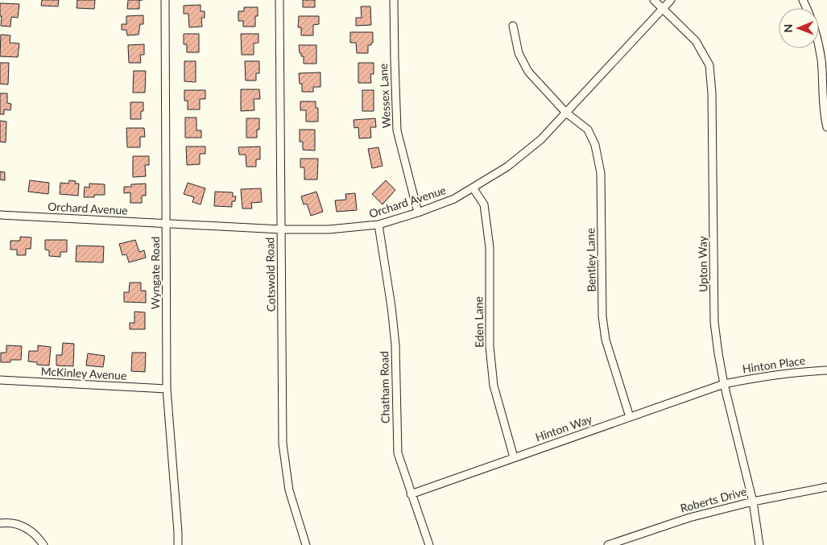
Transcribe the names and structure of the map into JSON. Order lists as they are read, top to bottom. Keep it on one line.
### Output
{"streets":{"street":["Wessex Lane","Orchard Avenue","Bentley Lane","Upton Way","Wyngate Road","Cotswold Road","Eden Lane","Hinton Place","McKinley Avenue","Chatham Road","Hinton Way","Roberts Drive"]},"crossings":[["Wessex Lane","Orchard Avenue"],["Orchard Avenue","Bentley Lane"],["Orchard Avenue","Upton Way"],["Orchard Avenue","Wyngate Road"],["Orchard Avenue","Cotswold Road"],["Orchard Avenue","Eden Lane"],["Orchard Avenue","Chatham Road"],["Bentley Lane","Hinton Way"],["Upton Way","Hinton Place"],["Upton Way","Hinton Way"],["Upton Way","Roberts Drive"],["Wyngate Road","McKinley Avenue"],["Eden Lane","Hinton Way"],["Hinton Place","Hinton Way"],["Chatham Road","Hinton Way"]],"north":"left"}
